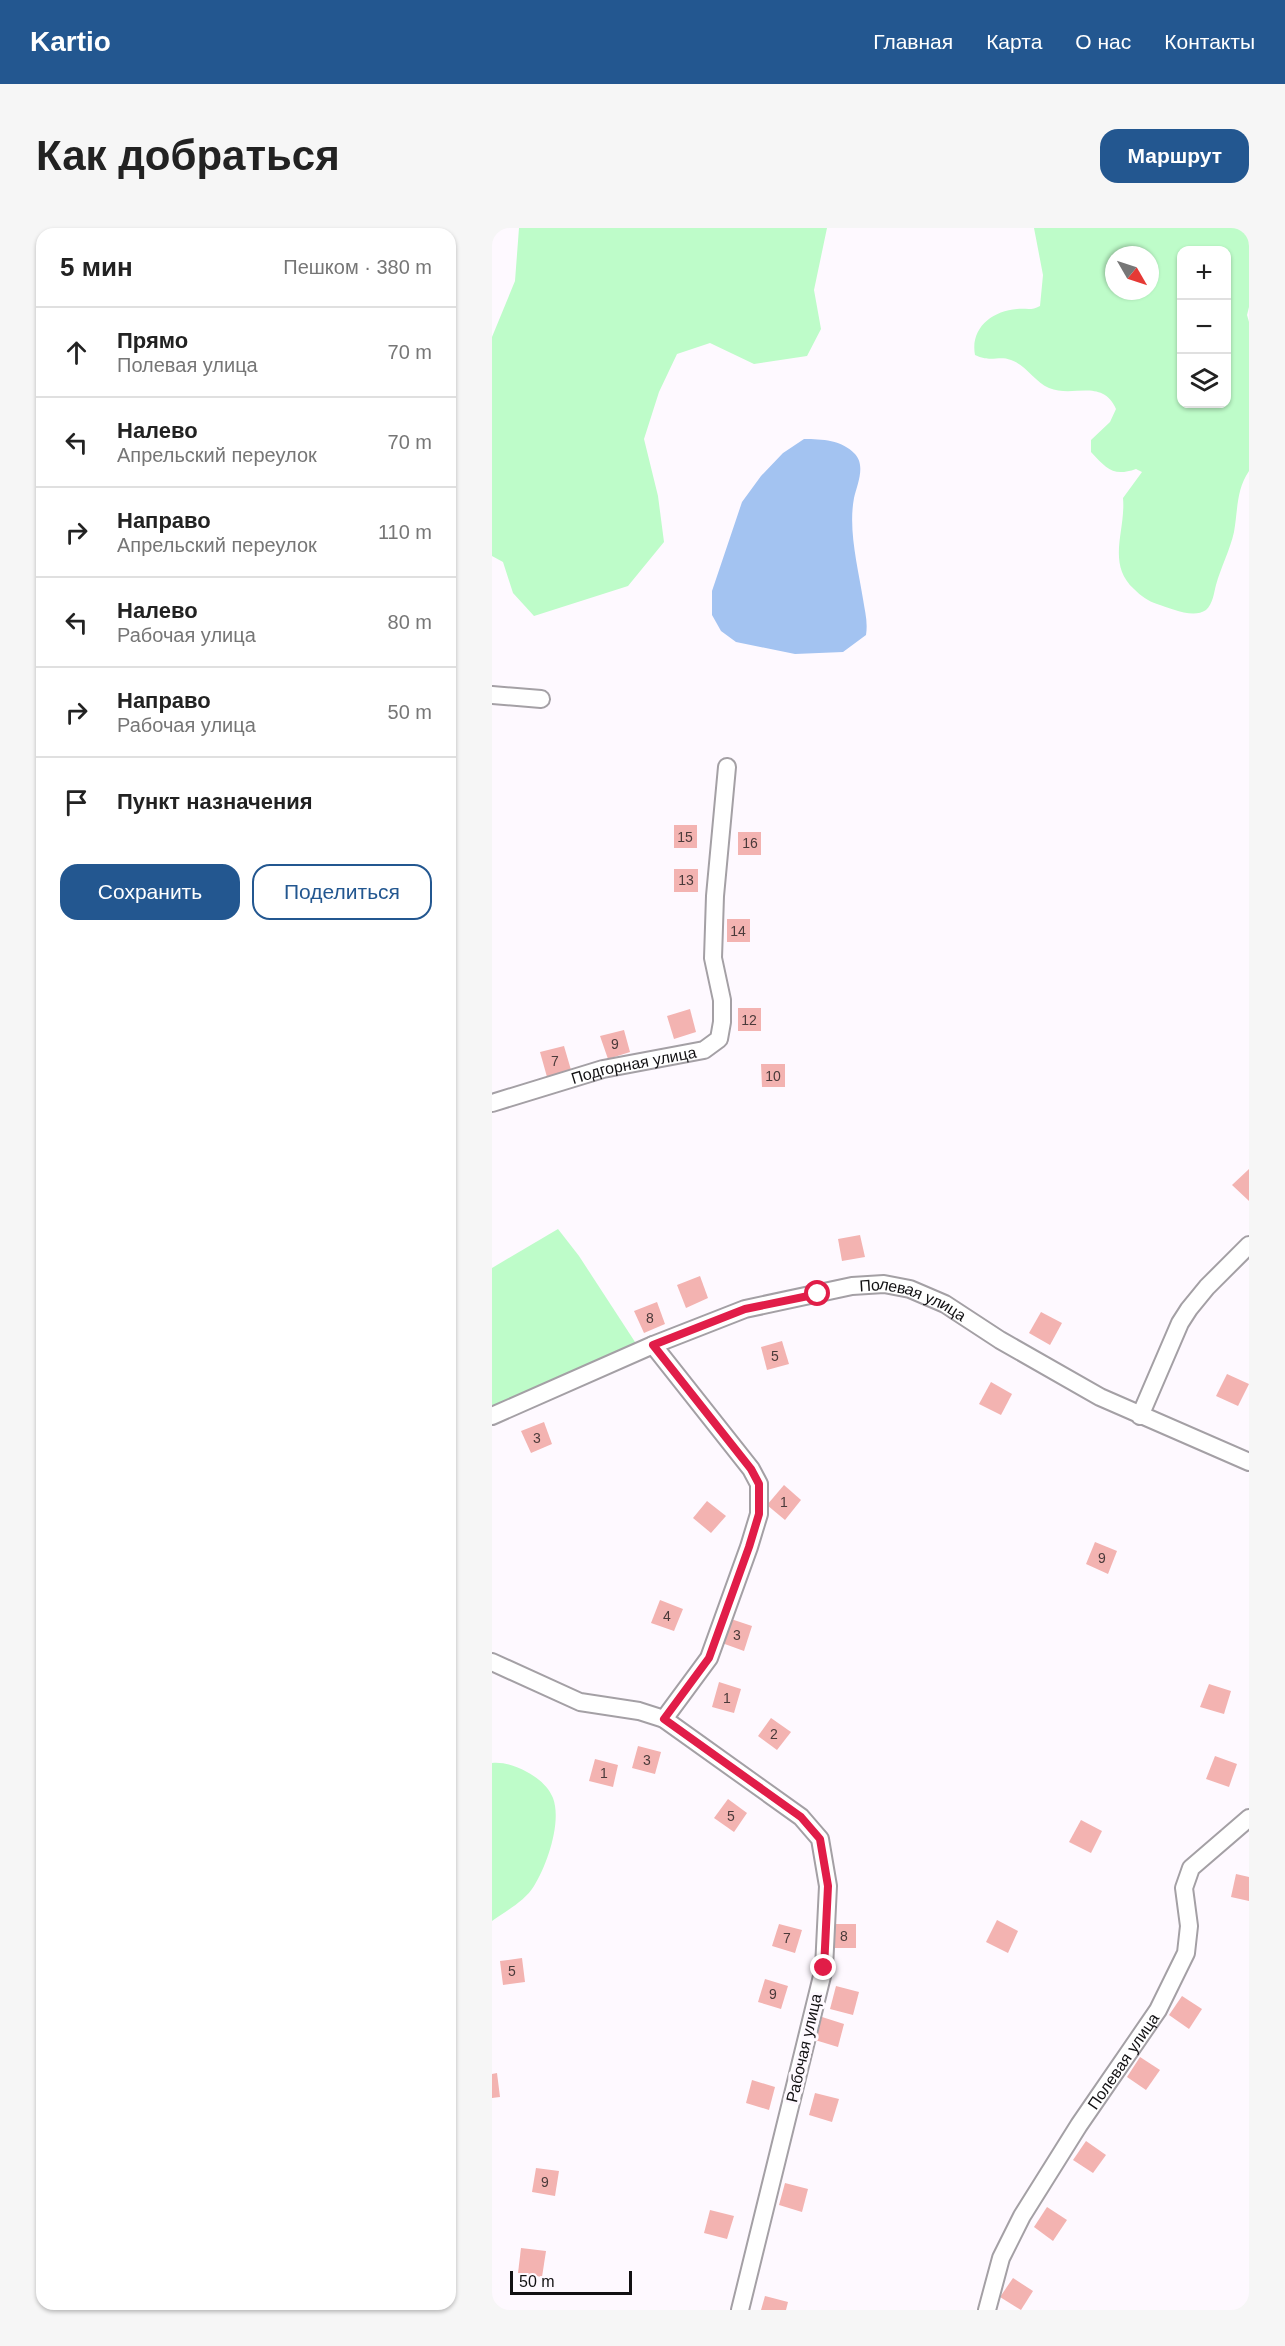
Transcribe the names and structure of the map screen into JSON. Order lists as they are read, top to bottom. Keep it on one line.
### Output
{"streets":{"street":["Подгорная улица","Полевая улица","Рабочая улица"]},"house_numbers":["15","16","13","14","12","9","7","10","8","5","3","1","9","4","3","1","2","3","1","5","8","7","5","9","9"],"scale_bar":"50 m","north":"bottom right","page":{"header":"Kartio","nav":["Главная","Карта","О нас","Контакты"],"buttons":["Маршрут",["Сохранить","Поделиться"]],"title":"Как добраться","heading":["5 мин","Пешком · 380 m"],"map_buttons":["+","−"],"list":[["Прямо","Полевая улица","70 m"],["Налево","Апрельский переулок","70 m"],["Направо","Апрельский переулок","110 m"],["Налево","Рабочая улица","80 m"],["Направо","Рабочая улица","50 m"],"Пункт назначения"],"scale":"50 m"}}
